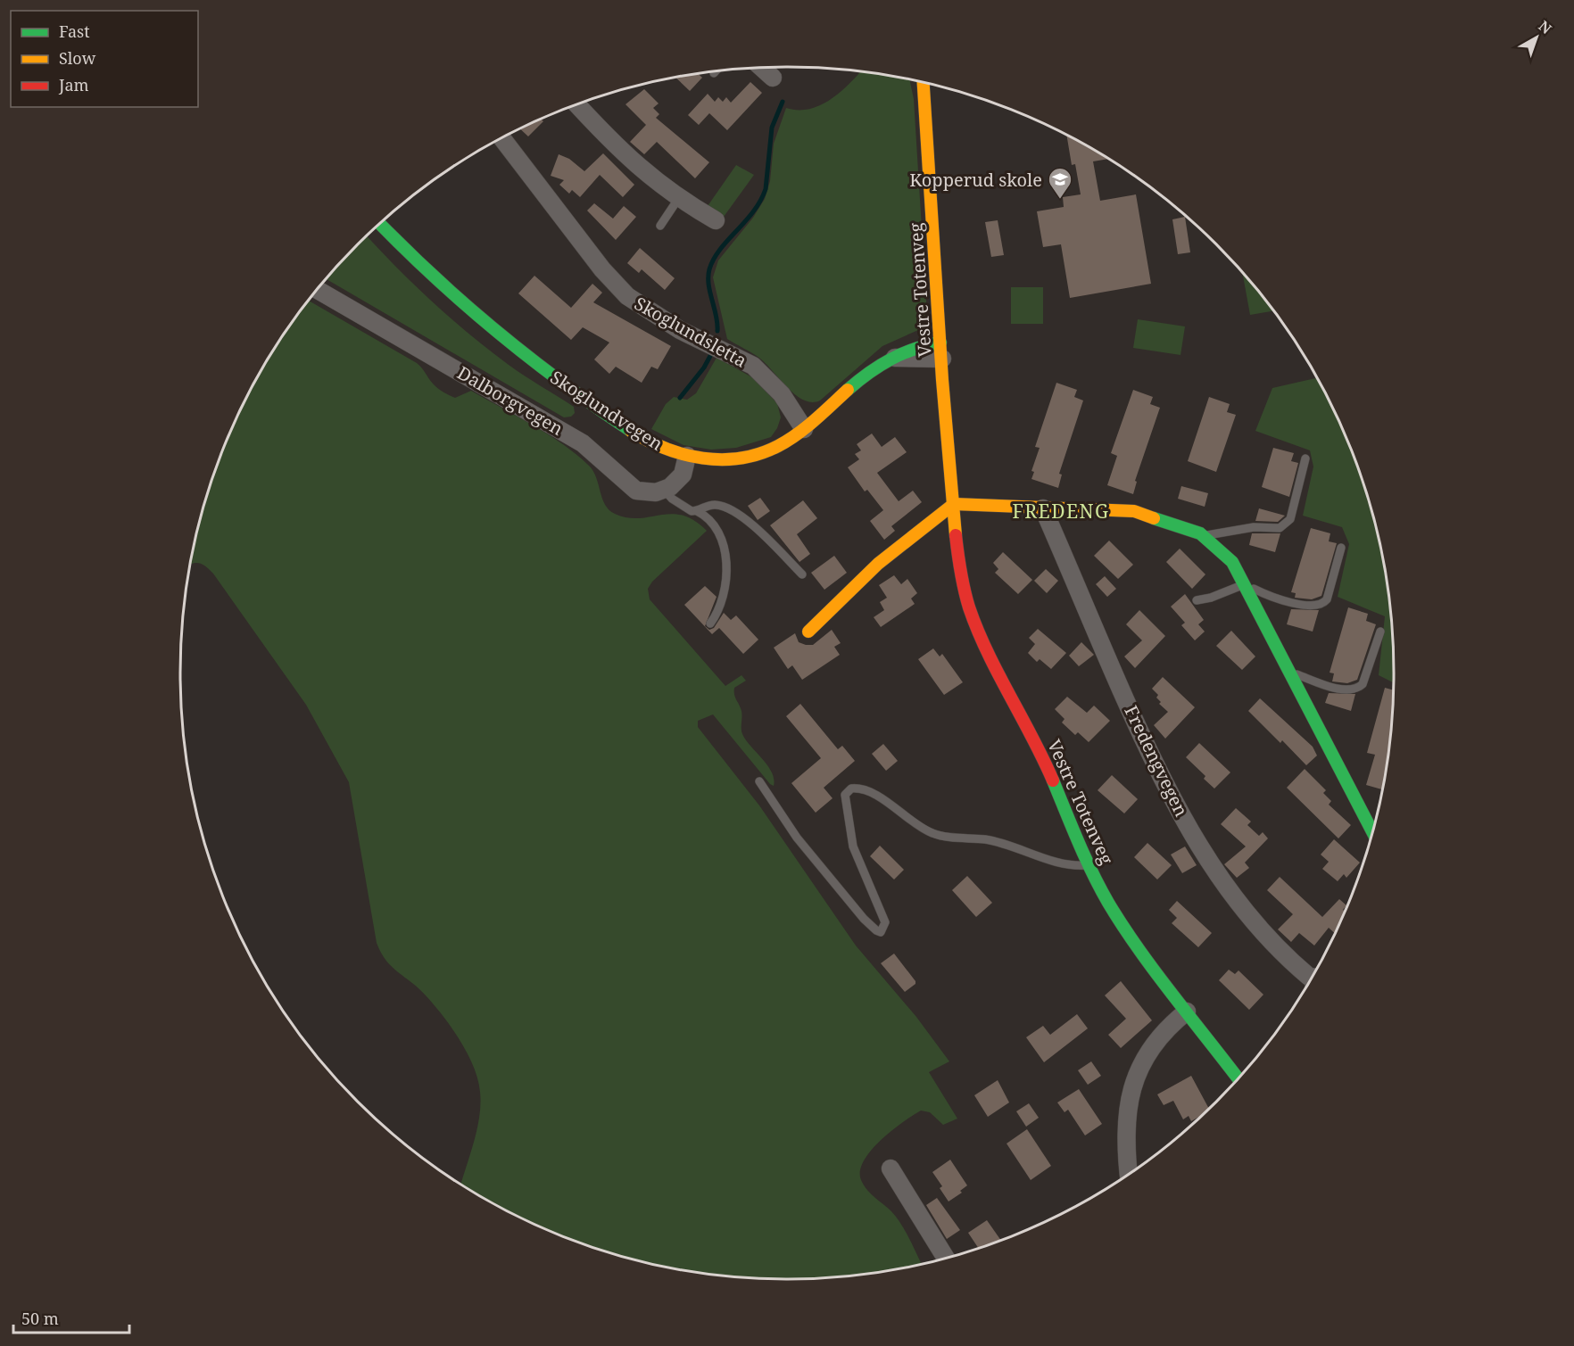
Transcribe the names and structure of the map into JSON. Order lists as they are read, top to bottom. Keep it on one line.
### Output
{"streets":{"street":["Vestre Totenveg","Skoglundsletta","Dalborgvegen","Skoglundvegen","Fredengvegen"]},"crossings":[["Vestre Totenveg","Skoglundvegen"],["Skoglundsletta","Skoglundvegen"]],"districts":["FREDENG"],"places":{"school or university":["Kopperud skole"]},"legend":["Fast","Slow","Jam"],"scale_bar":"50 m","north":"top right"}
